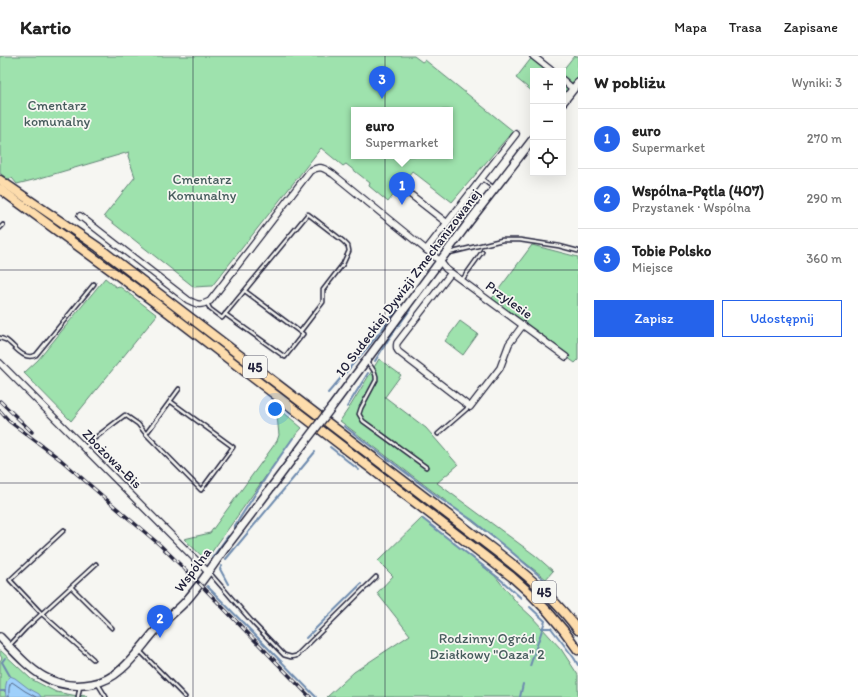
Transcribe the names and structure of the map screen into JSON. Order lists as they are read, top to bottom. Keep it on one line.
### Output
{"streets":{"main road":["45"],"street":["10 Sudeckiej Dywizji Zmechanizowanej","Przylesie","Zbożowa-Bis","Wspólna"]},"crossings":[["10 Sudeckiej Dywizji Zmechanizowanej","Przylesie"],["10 Sudeckiej Dywizji Zmechanizowanej","Wspólna"],["Zbożowa-Bis","Wspólna"]],"parks":["Cmentarz komunalny","Cmentarz Komunalny","Rodzinny Ogród Działkowy \"Oaza\" 2"],"page":{"header":"Kartio","nav":["Mapa","Trasa","Zapisane"],"heading":["W pobliżu","Wyniki: 3"],"pins":["3","1","2"],"map_buttons":["+","−"],"popup":["euro","Supermarket"],"list":[{"mark":"1","name":"euro","note":"Supermarket","value":"270 m"},{"mark":"2","name":"Wspólna-Pętla (407)","note":"Przystanek · Wspólna","value":"290 m"},{"mark":"3","name":"Tobie Polsko","note":"Miejsce","value":"360 m"}],"buttons":["Zapisz","Udostępnij"]}}
